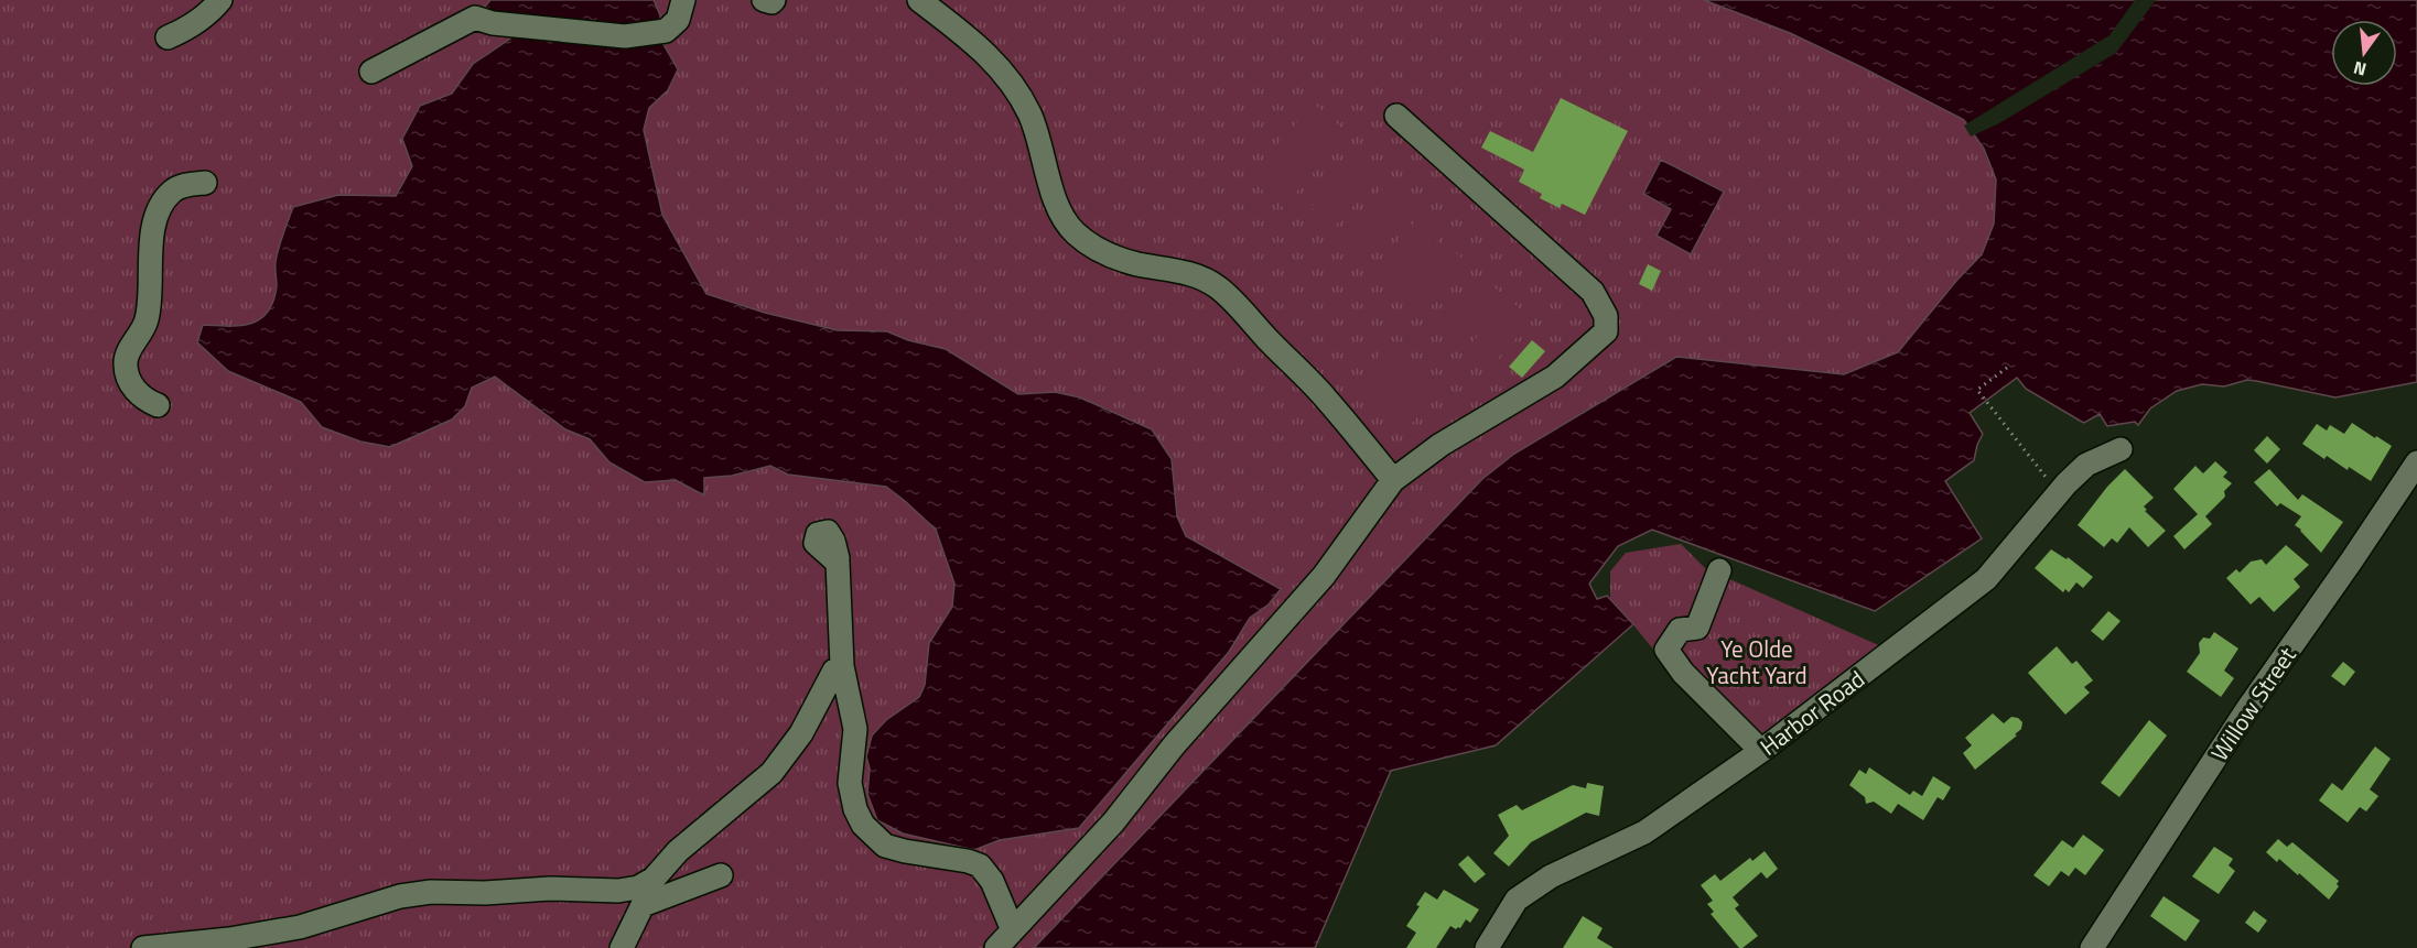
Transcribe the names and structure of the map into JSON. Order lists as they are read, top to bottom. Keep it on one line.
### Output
{"streets":{"street":["Willow Street","Harbor Road"]},"parks":["Ye Olde Yacht Yard"],"north":"bottom"}
